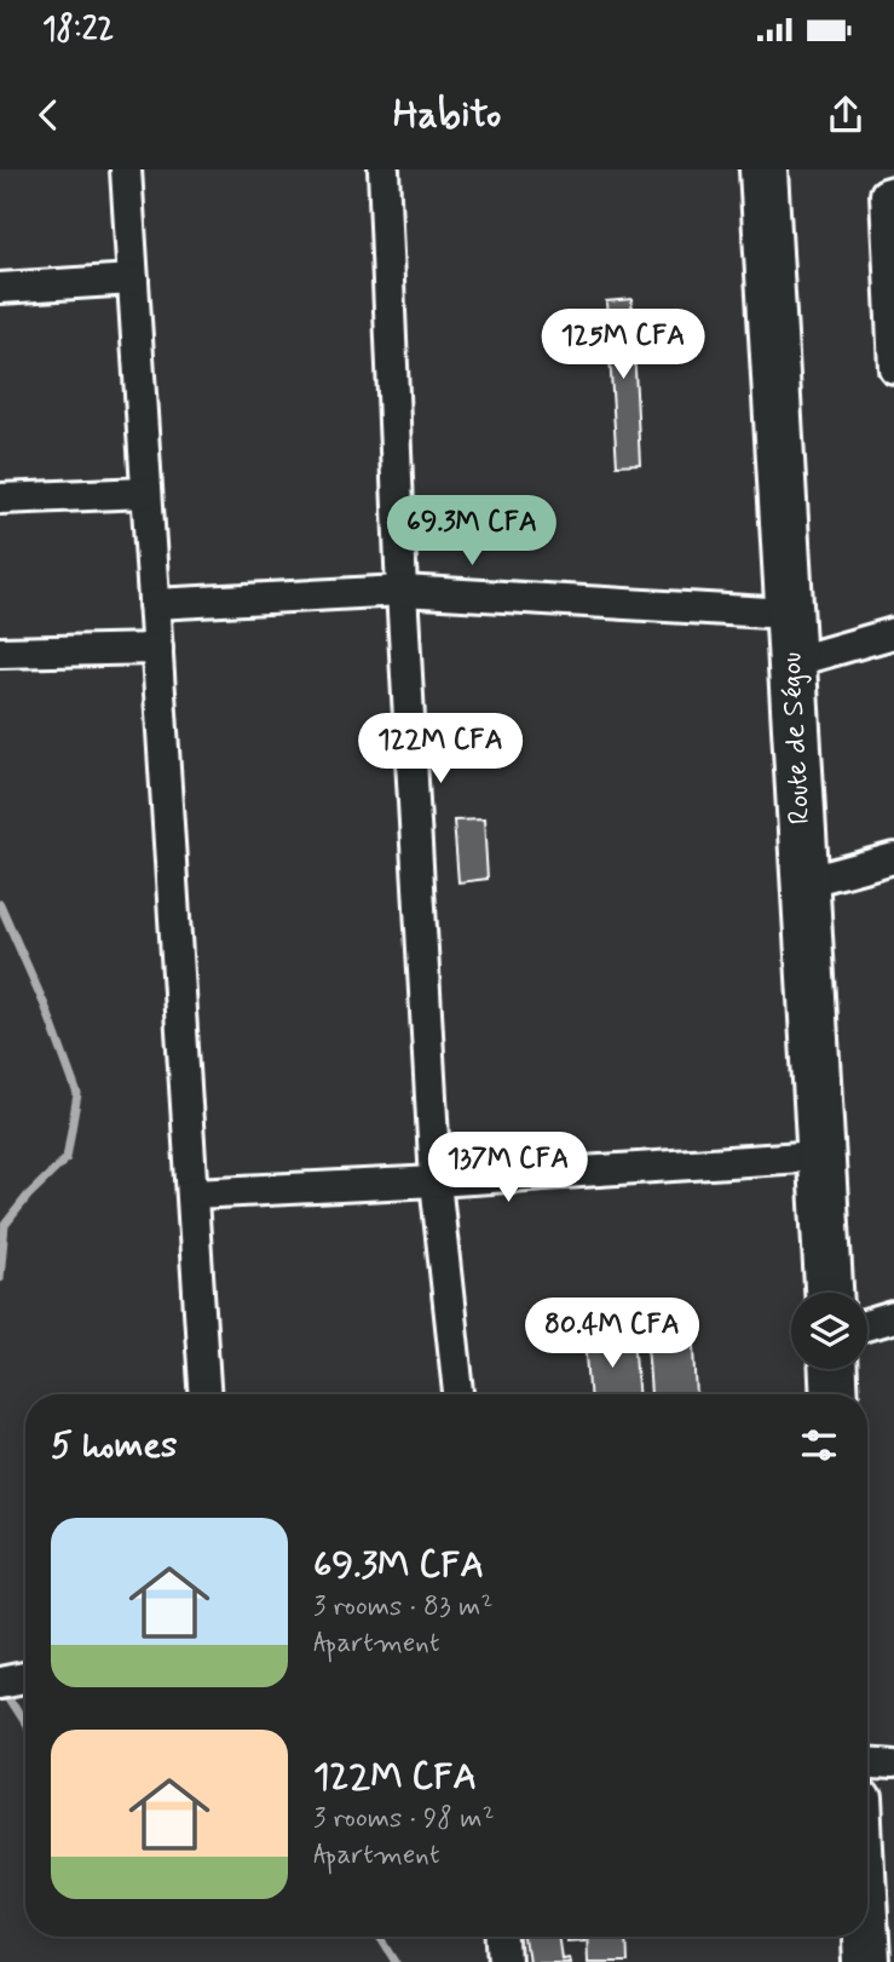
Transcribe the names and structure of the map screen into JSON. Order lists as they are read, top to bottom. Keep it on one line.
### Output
{"streets":{"highway":["Route de Ségou"]},"page":{"status":"18:22","header":"Habito","price":["125M CFA","69.3M CFA","122M CFA","137M CFA","80.4M CFA"],"heading":"5 homes","list":[{"name":"69.3M CFA","note":"3 rooms · 83 m² · Apartment"},{"name":"122M CFA","note":"3 rooms · 98 m² · Apartment"}]}}
